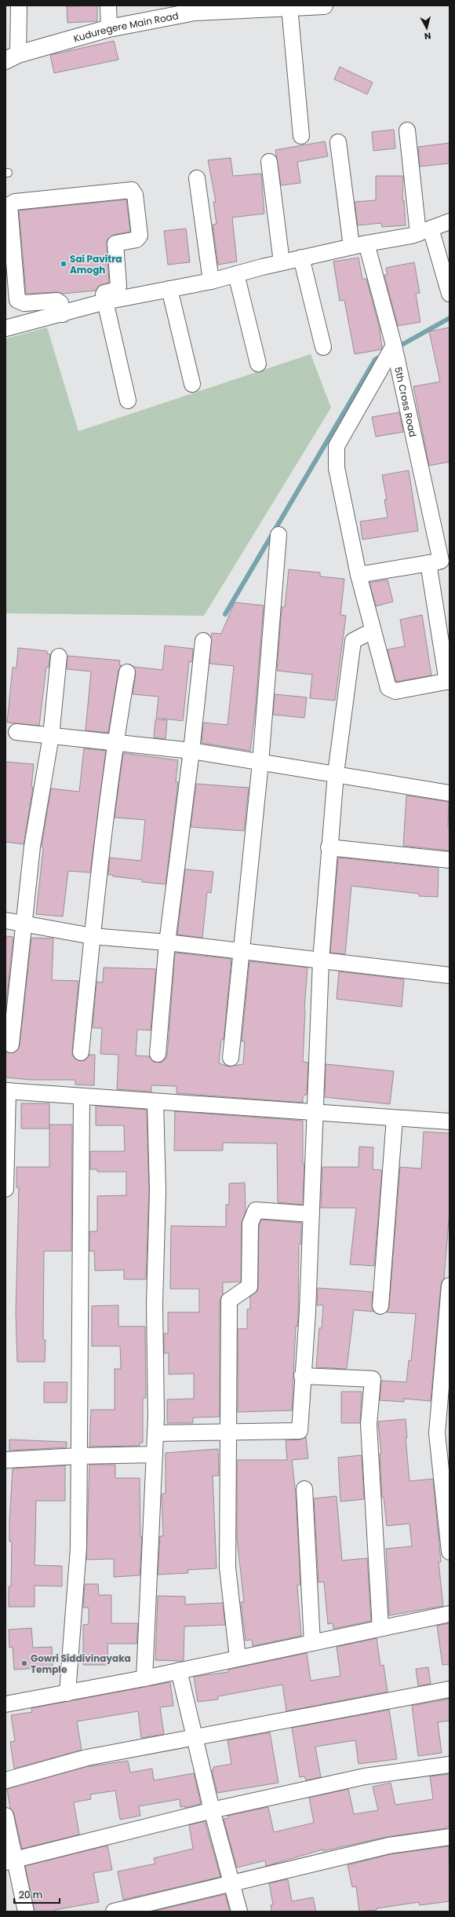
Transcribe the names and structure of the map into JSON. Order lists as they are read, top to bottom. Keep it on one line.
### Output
{"streets":{"street":["Kuduregere Main Road","5th Cross Road"]},"places":["Sai Pavitra Amogh","Gowri Siddivinayaka Temple"],"scale_bar":"20 m","north":"bottom"}
